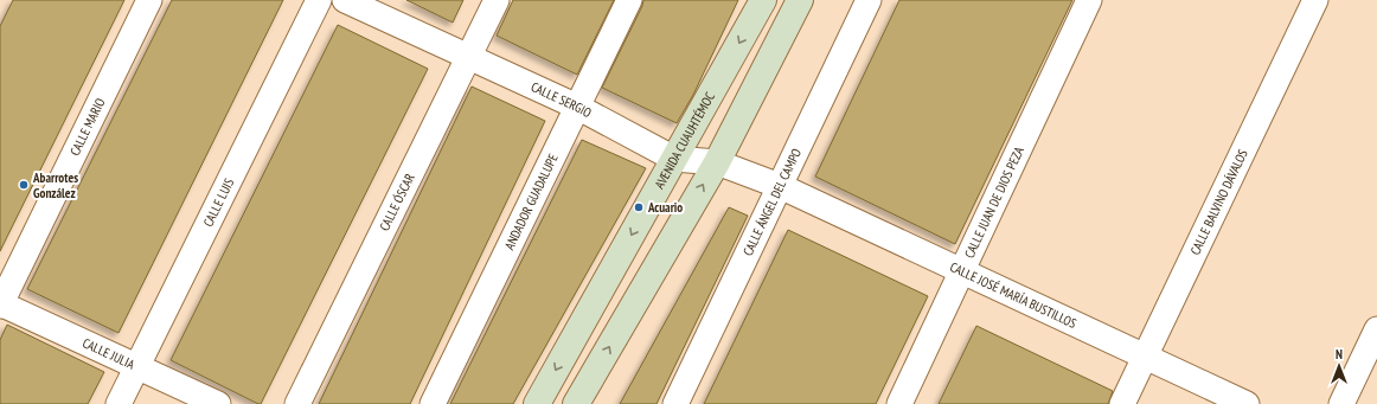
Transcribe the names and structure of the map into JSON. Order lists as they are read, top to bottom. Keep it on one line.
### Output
{"streets":{"street":["CALLE SERGIO","CALLE MARIO","AVENIDA CUAUHTÉMOC","CALLE ÓSCAR","ANDADOR GUADALUPE","CALLE BALVINO DÁVALOS","CALLE LUIS","CALLE ÁNGEL DEL CAMPO","CALLE JUAN DE DIOS PEZA","CALLE JOSÉ MARÍA BUSTILLOS","CALLE JULIA"]},"crossings":[["CALLE SERGIO","AVENIDA CUAUHTÉMOC"],["CALLE SERGIO","CALLE ÓSCAR"],["CALLE SERGIO","ANDADOR GUADALUPE"],["CALLE SERGIO","CALLE ÁNGEL DEL CAMPO"],["CALLE SERGIO","CALLE JOSÉ MARÍA BUSTILLOS"],["CALLE MARIO","CALLE JULIA"],["CALLE BALVINO DÁVALOS","CALLE JOSÉ MARÍA BUSTILLOS"],["CALLE LUIS","CALLE JULIA"],["CALLE ÁNGEL DEL CAMPO","CALLE JOSÉ MARÍA BUSTILLOS"],["CALLE JUAN DE DIOS PEZA","CALLE JOSÉ MARÍA BUSTILLOS"]],"places":["Abarrotes González","Acuario"],"north":"top"}
